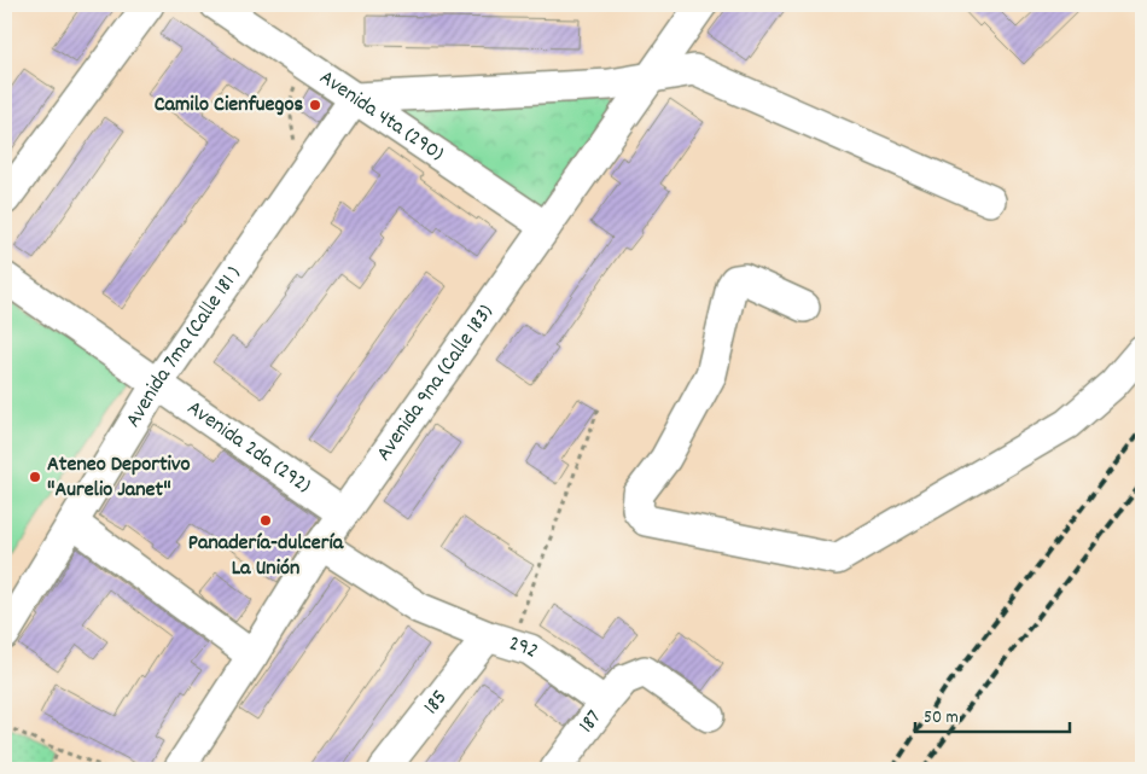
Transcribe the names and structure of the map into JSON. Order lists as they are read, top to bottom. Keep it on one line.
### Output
{"streets":{"street":["Avenida 4ta (290)","Avenida 7ma (Calle 181 )","Avenida 9na (Calle 183)","Avenida 2da (292)","292","185","187"]},"crossings":[["Avenida 4ta (290)","Avenida 7ma (Calle 181 )"],["Avenida 4ta (290)","Avenida 9na (Calle 183)"],["Avenida 7ma (Calle 181 )","Avenida 2da (292)"],["Avenida 9na (Calle 183)","Avenida 2da (292)"],["Avenida 9na (Calle 183)","292"],["292","185"],["292","187"]],"places":["Camilo Cienfuegos","Ateneo Deportivo \"Aurelio Janet\"","Panadería-dulcería La Unión"],"scale_bar":"50 m"}
